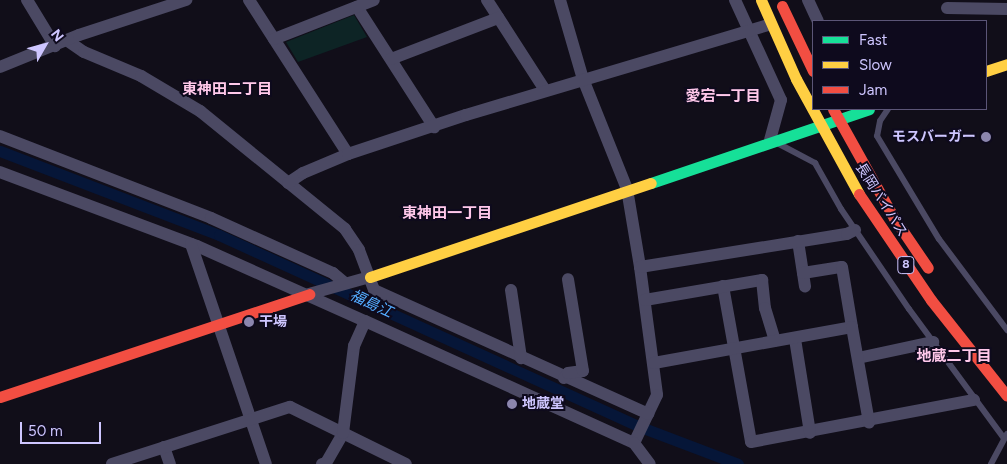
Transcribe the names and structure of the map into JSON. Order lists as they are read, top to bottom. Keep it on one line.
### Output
{"streets":{"main road":["長岡バイパス","8"]},"districts":["東神田二丁目","愛宕一丁目","東神田一丁目","地蔵二丁目"],"water":["福島江"],"places":["モスバーガー","干場","地蔵堂"],"legend":["Fast","Slow","Jam"],"scale_bar":"50 m","north":"top right"}
